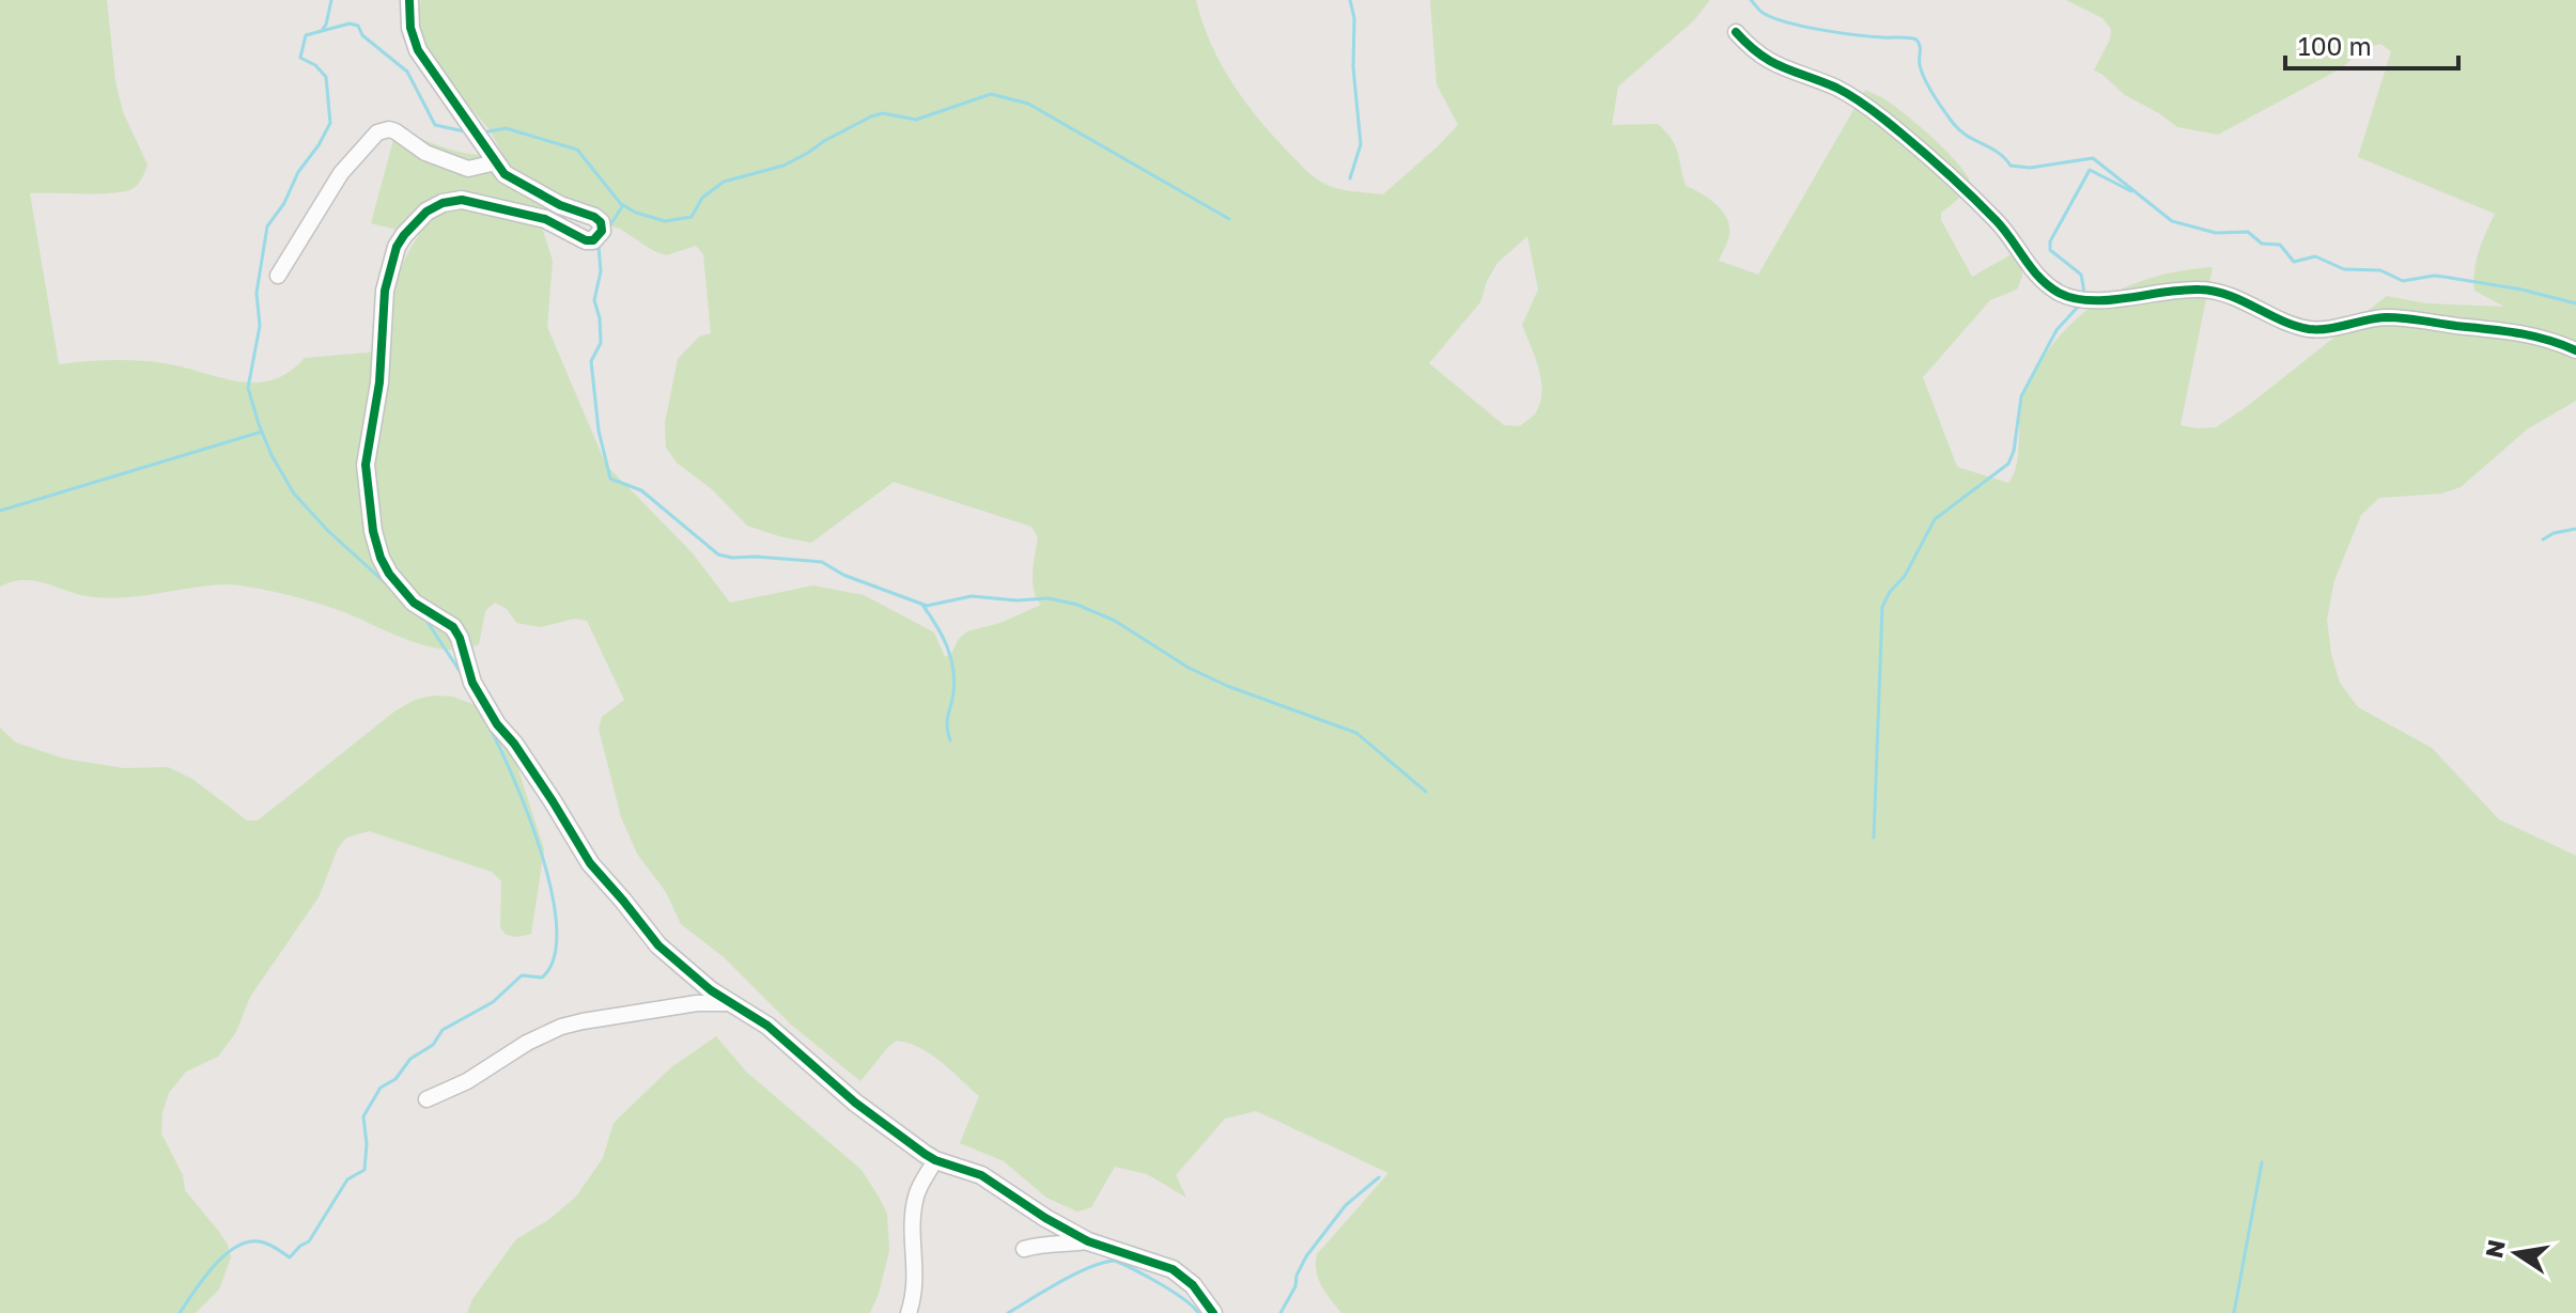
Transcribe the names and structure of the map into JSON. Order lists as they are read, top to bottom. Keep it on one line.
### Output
{"scale_bar":"100 m","north":"left"}
